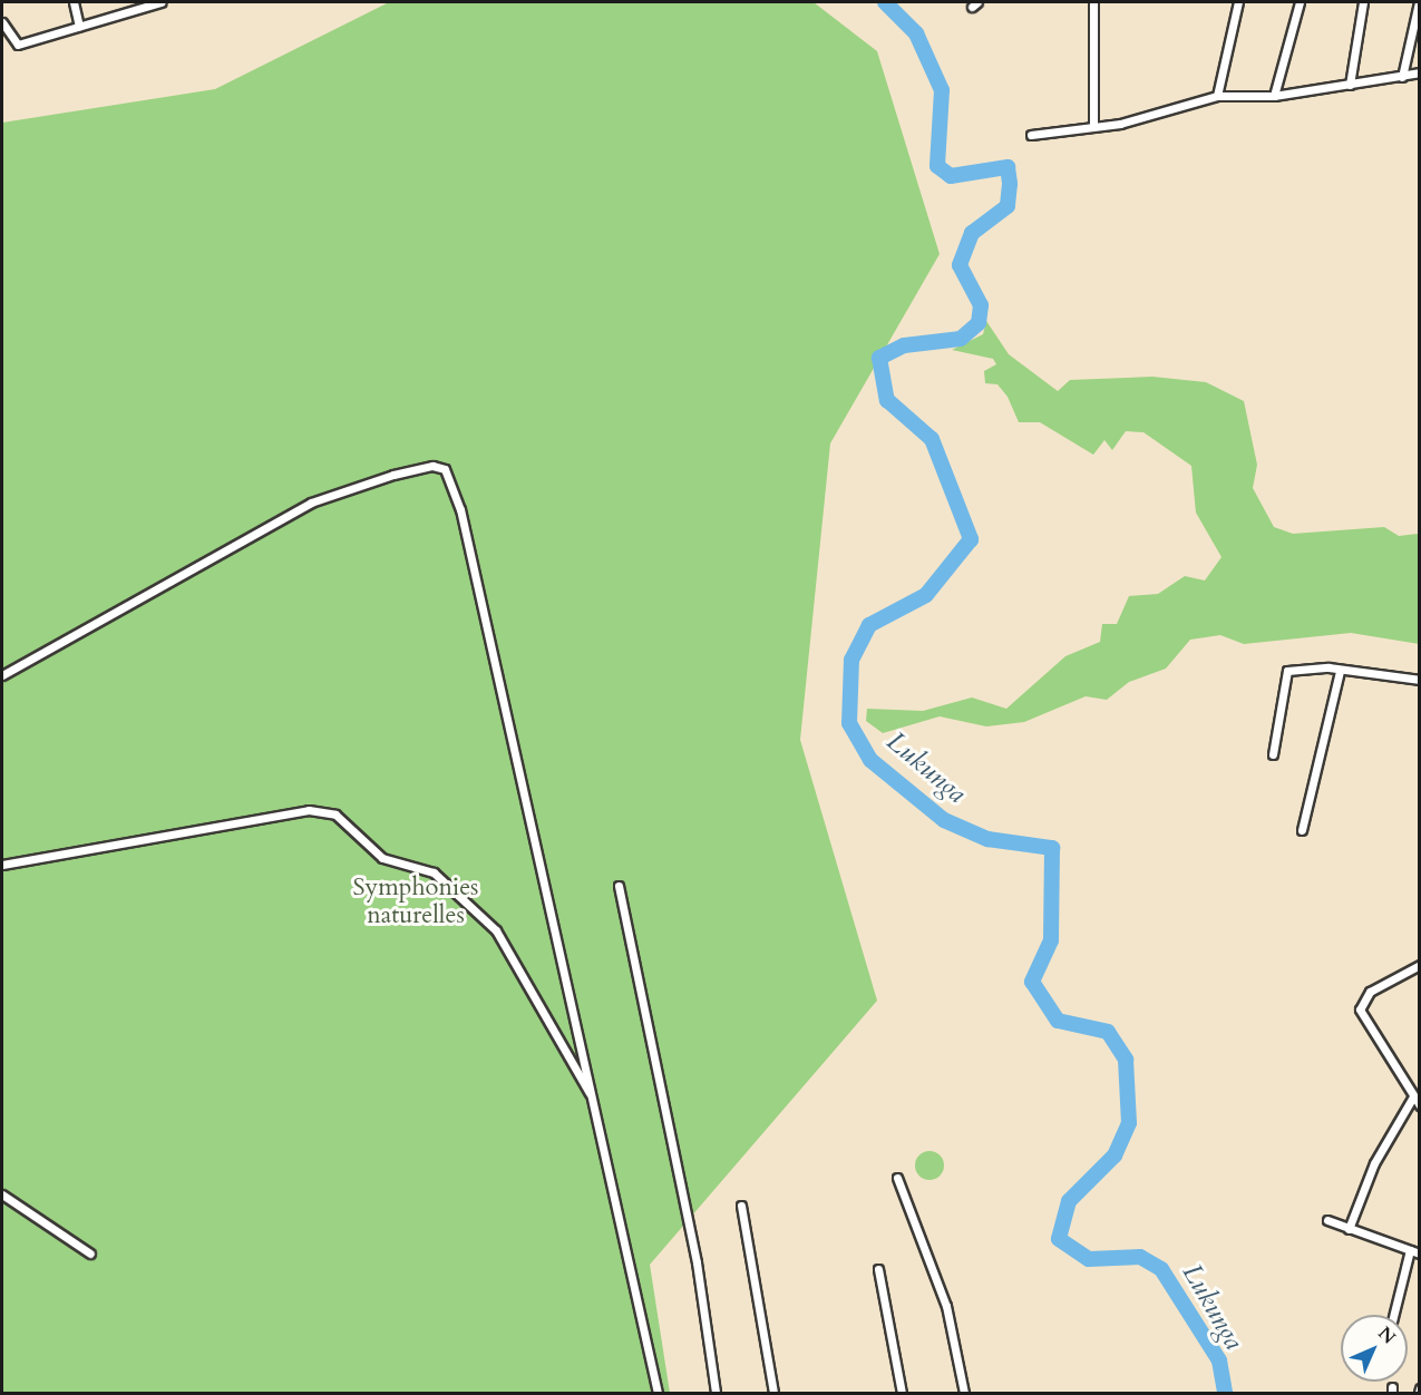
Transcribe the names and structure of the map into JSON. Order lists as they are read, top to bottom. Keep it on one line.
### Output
{"water":["Lukunga"],"parks":["Symphonies naturelles"],"north":"top right"}
